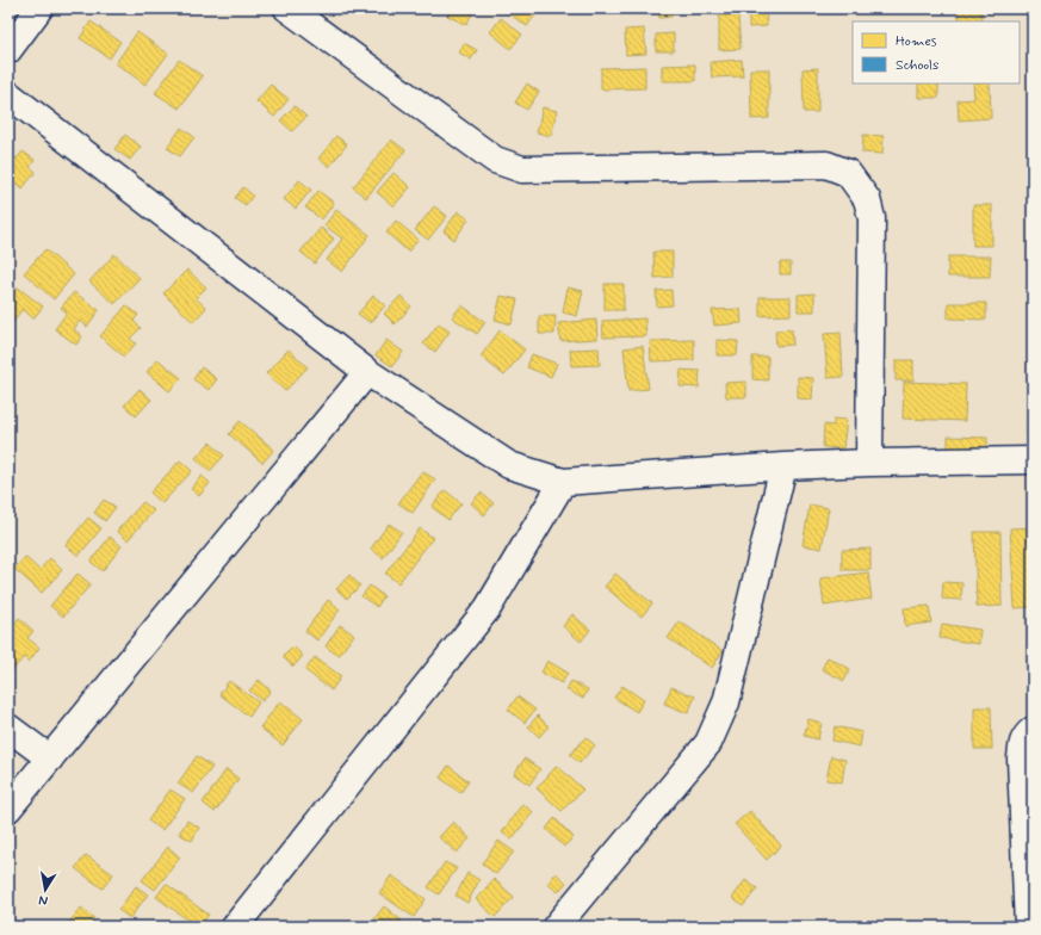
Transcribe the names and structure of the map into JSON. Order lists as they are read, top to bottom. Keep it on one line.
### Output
{"legend":["Homes","Schools"],"north":"bottom"}
